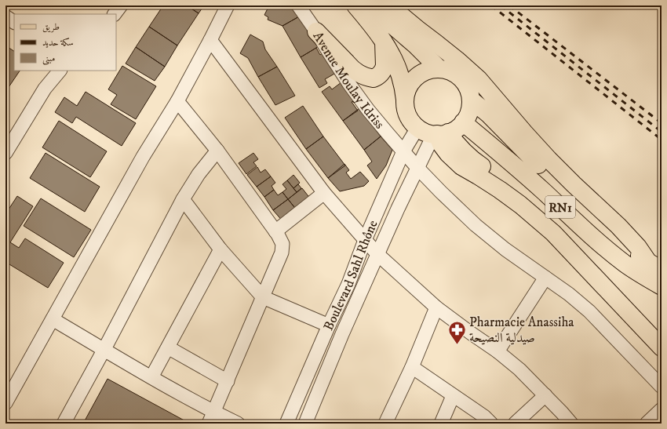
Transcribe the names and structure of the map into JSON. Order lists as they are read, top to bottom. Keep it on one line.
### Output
{"streets":{"main road":["RN1"],"street":["Avenue Moulay Idriss","Boulevard Sahl Rhône"]},"crossings":[["Avenue Moulay Idriss","Boulevard Sahl Rhône"],["RN1","Boulevard Sahl Rhône"]],"places":{"pharmacy":["Pharmacie Anassiha صيدلية النصيحة"]},"legend":["طريق","سكة حديد","مبنى"]}
